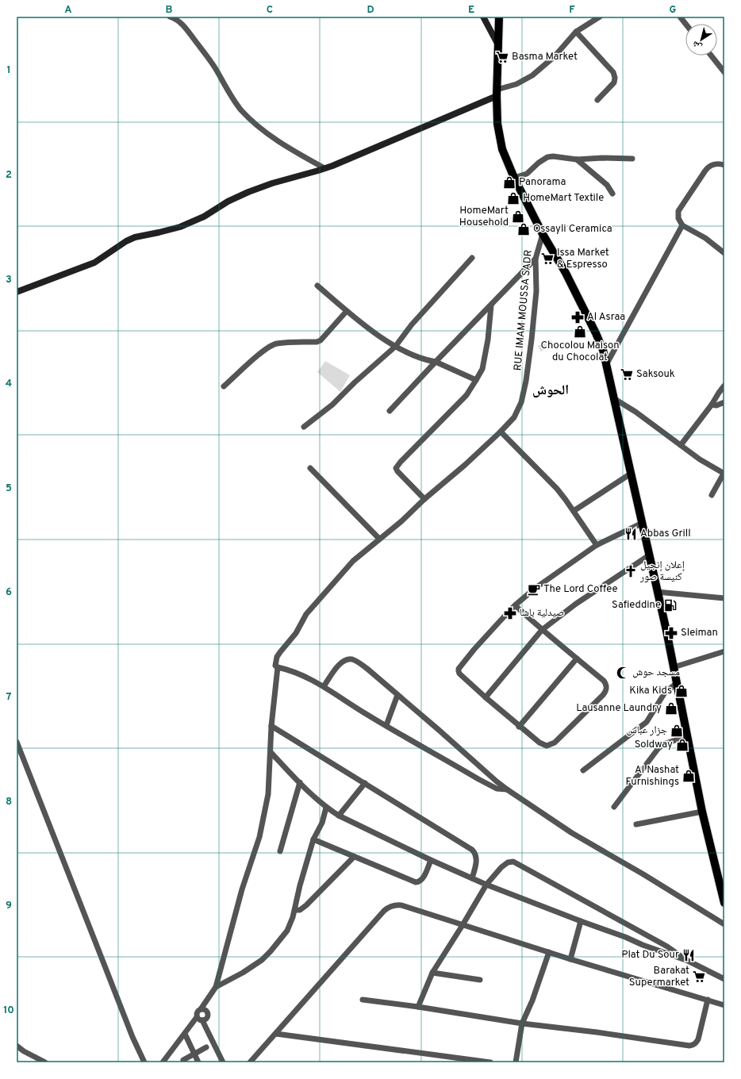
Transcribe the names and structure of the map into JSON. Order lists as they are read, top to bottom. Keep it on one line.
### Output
{"streets":{"street":["RUE IMAM MOUSSA SADR"]},"districts":["الحوش"],"places":{"supermarket":["Basma Market","Issa Market & Espresso","Saksouk","Barakat Supermarket"],"shop":["Panorama","HomeMart Textile","HomeMart Household","Ossayli Ceramica","Chocolou Maison du Chocolat","Kika Kids","Lausanne Laundry","جزار عباس","Soldway","Al Nashat Furnishings"],"pharmacy":["Al Asraa","صيدلية باشا","Sleiman"],"restaurant":["Abbas Grill","Plat Du Sour"],"church":["إعلان إنجيل كنيسة صور"],"cafe":["The Lord Coffee"],"fuel station":["Safieddine"],"mosque":["مسجد حوش"]},"north":"bottom left","grid":{"columns":["A","B","C","D","E","F","G"],"rows":["1","2","3","4","5","6","7","8","9","10"]}}
